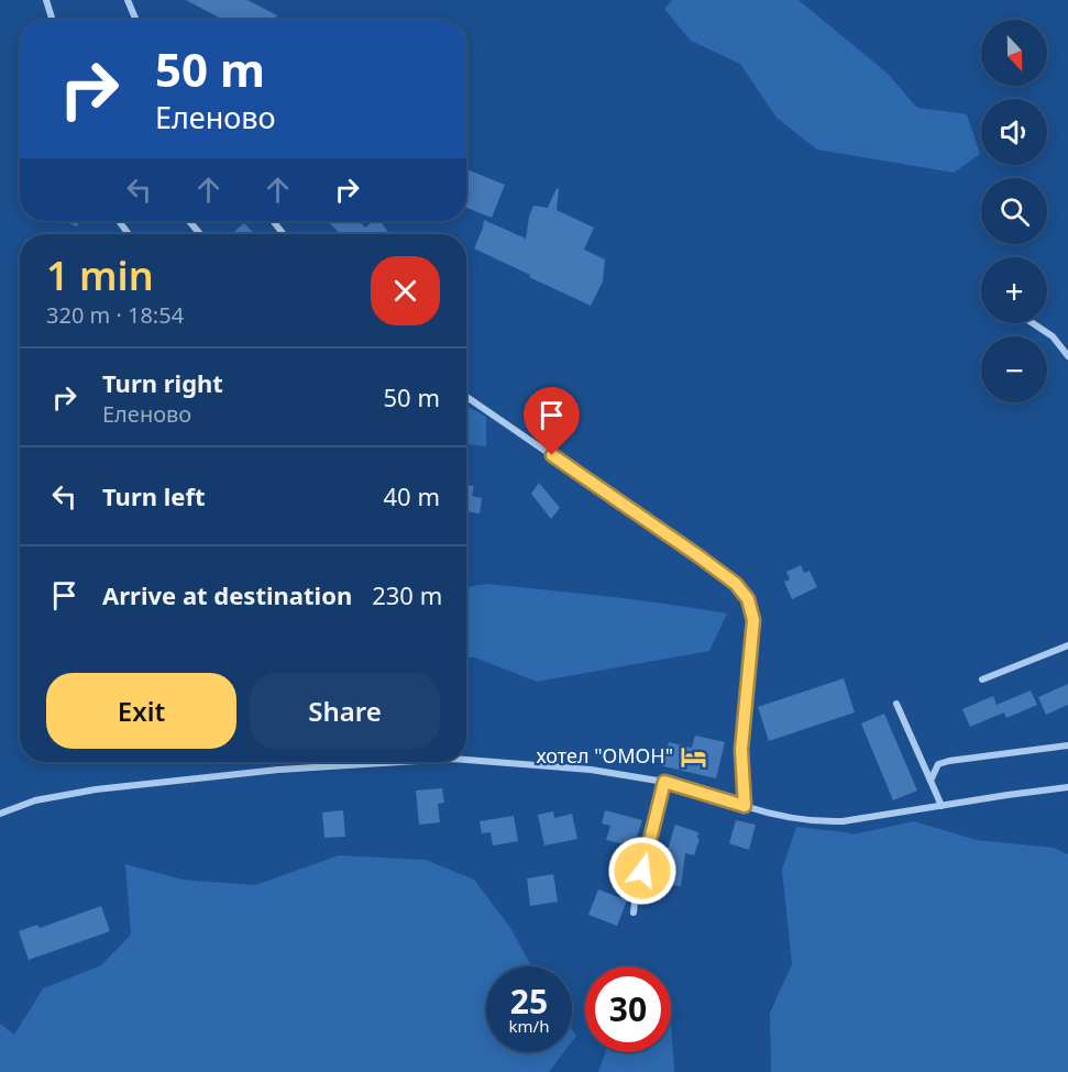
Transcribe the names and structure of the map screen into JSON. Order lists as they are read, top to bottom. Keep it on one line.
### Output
{"places":{"hotel":["хотел \"ОМОН\""]},"north":"bottom","page":{"map_buttons":["+","−"],"turn":["50 m","Еленово"],"heading":["1 min","320 m · 18:54"],"list":[{"name":"Turn right","note":"Еленово","value":"50 m"},{"name":"Turn left","value":"40 m"},{"name":"Arrive at destination","value":"230 m"}],"buttons":["Exit","Share"],"speed":"25 km/h","limit":"30"}}
